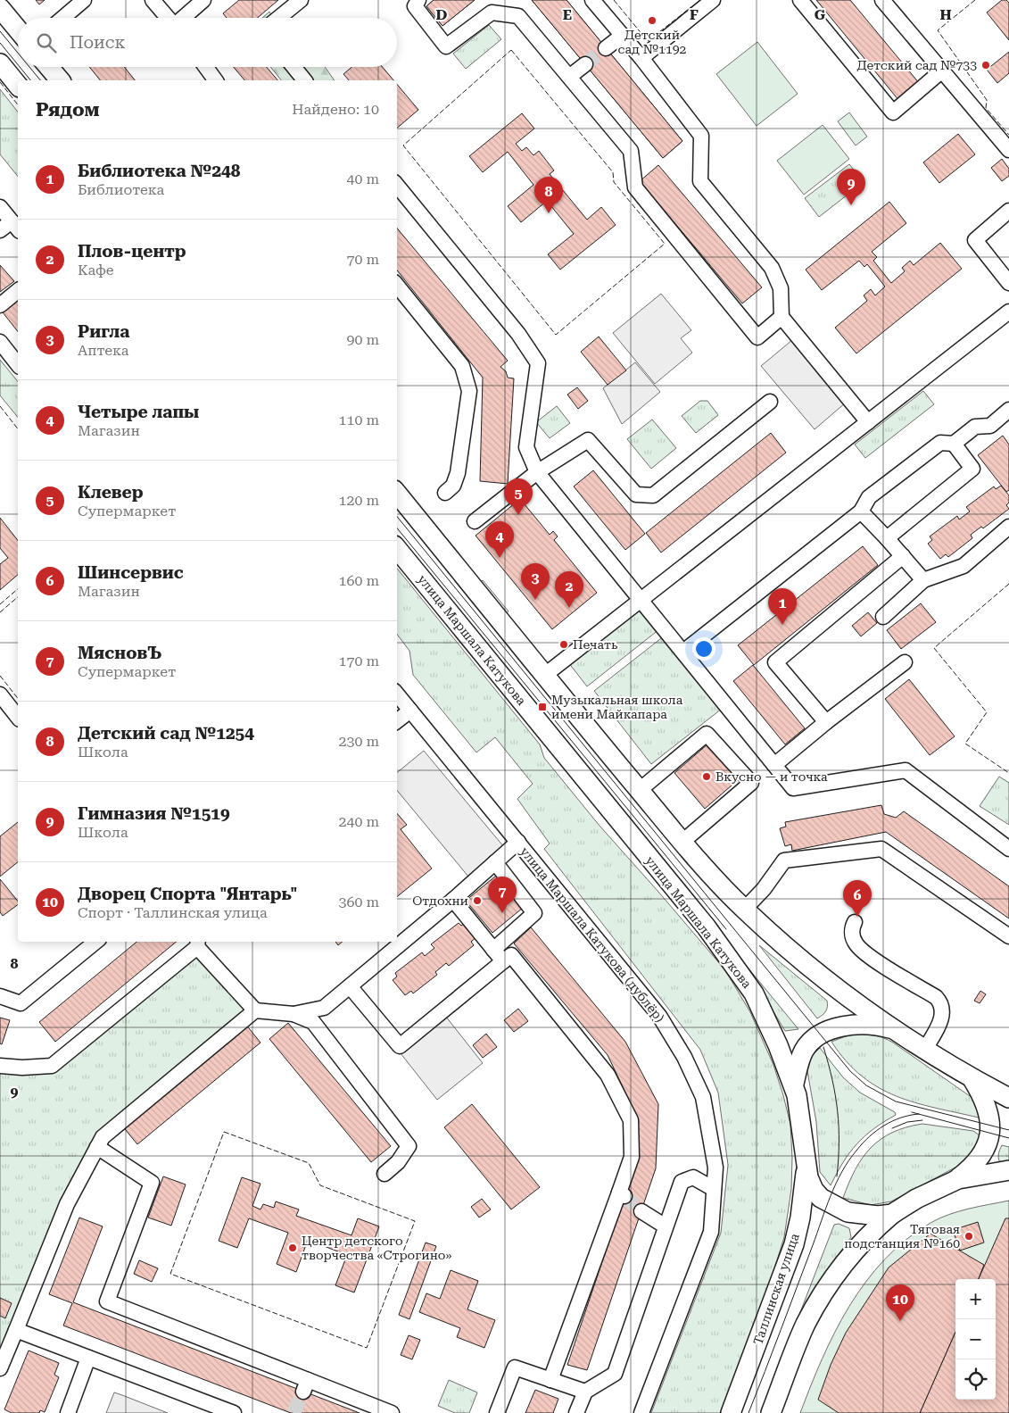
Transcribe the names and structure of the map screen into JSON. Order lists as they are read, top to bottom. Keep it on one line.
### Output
{"streets":{"main road":["улица Маршала Катукова","Таллинская улица"],"street":["улица Маршала Катукова (дублёр)"]},"crossings":[["улица Маршала Катукова","Таллинская улица"]],"places":{"other":["Детский сад №1192","Детский сад №733","Печать","Вкусно — и точка","Отдохни","Тяговая подстанция №160","Центр детского творчества «Строгино»"],"transit":["Музыкальная школа имени Майкапара"]},"page":{"search":"Поиск","heading":["Рядом","Найдено: 10"],"list":[{"mark":"1","name":"Библиотека №248","note":"Библиотека","value":"40 m"},{"mark":"2","name":"Плов-центр","note":"Кафе","value":"70 m"},{"mark":"3","name":"Ригла","note":"Аптека","value":"90 m"},{"mark":"4","name":"Четыре лапы","note":"Магазин","value":"110 m"},{"mark":"5","name":"Клевер","note":"Супермаркет","value":"120 m"},{"mark":"6","name":"Шинсервис","note":"Магазин","value":"160 m"},{"mark":"7","name":"МясновЪ","note":"Супермаркет","value":"170 m"},{"mark":"8","name":"Детский сад №1254","note":"Школа","value":"230 m"},{"mark":"9","name":"Гимназия №1519","note":"Школа","value":"240 m"},{"mark":"10","name":"Дворец Спорта \"Янтарь\"","note":"Спорт · Таллинская улица","value":"360 m"}],"pins":["9","8","5","4","3","2","1","7","6","10"],"map_buttons":["+","−"]},"grid":{"columns":["D","E","F","G","H"],"rows":["8","9"]}}
